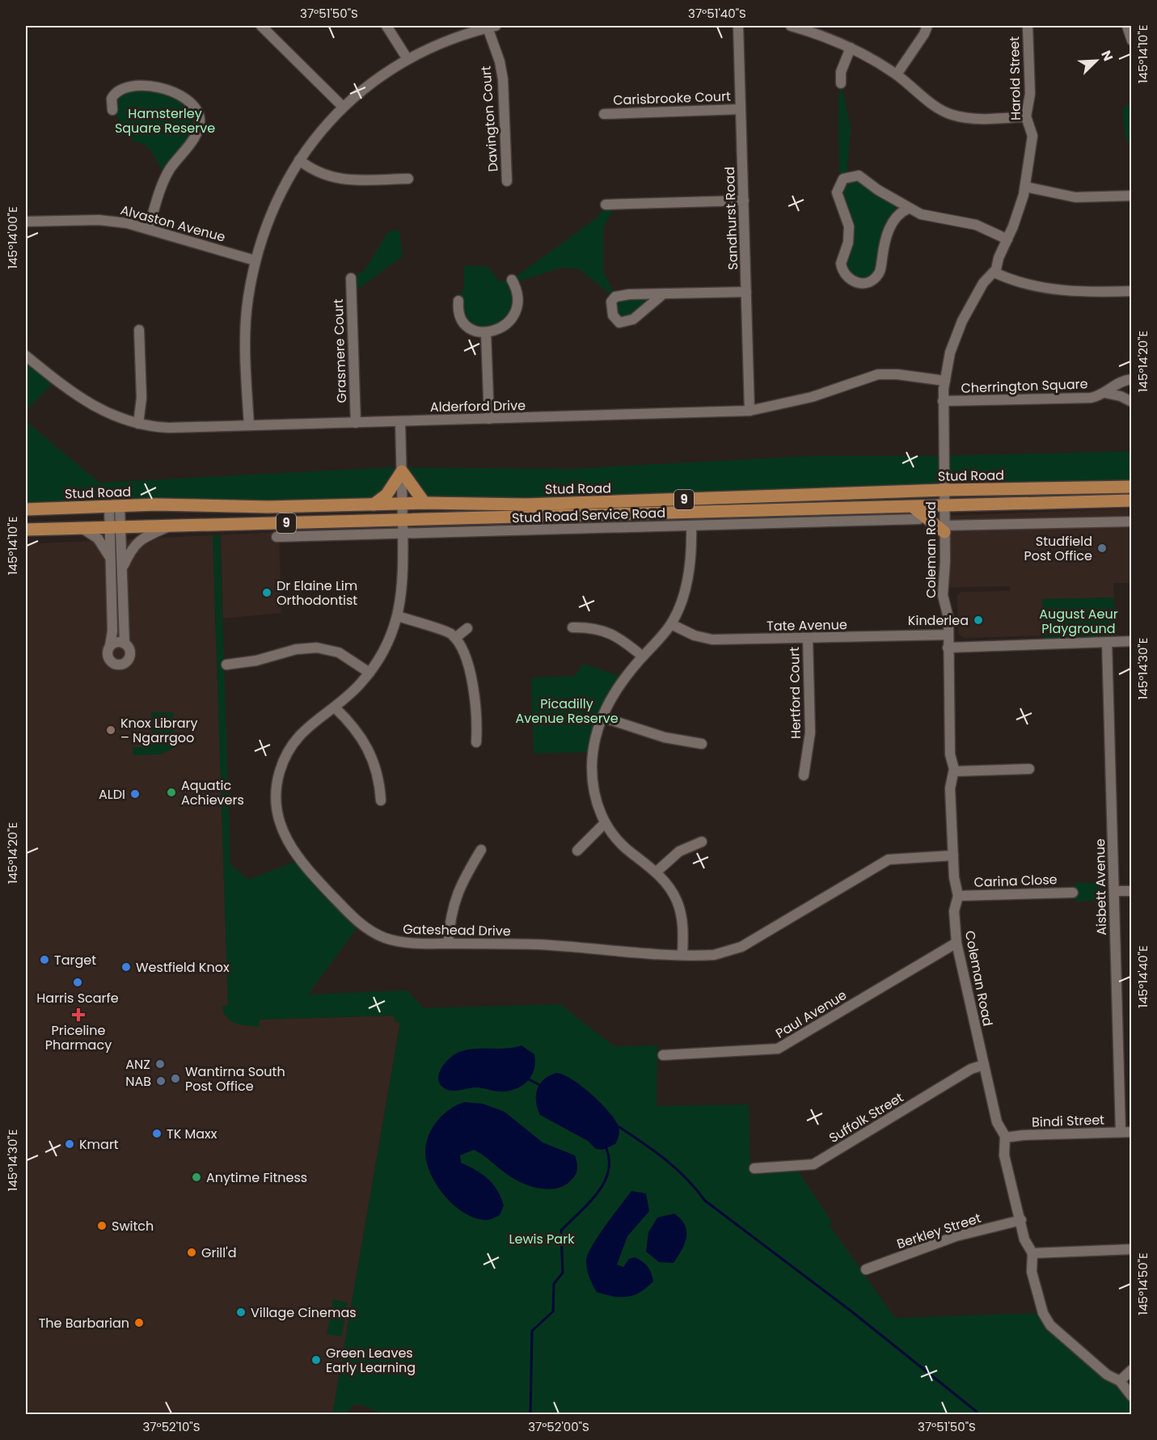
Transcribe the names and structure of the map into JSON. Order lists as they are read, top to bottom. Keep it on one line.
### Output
{"streets":{"main road":["Stud Road","9"],"street":["Harold Street","Carisbrooke Court","Davington Court","Sandhurst Road","Alvaston Avenue","Grasmere Court","Cherrington Square","Alderford Drive","Stud Road Service Road","Coleman Road","Tate Avenue","Hertford Court","Carina Close","Aisbett Avenue","Gateshead Drive","Paul Avenue","Suffolk Street","Bindi Street","Berkley Street"]},"crossings":[["Harold Street","Cherrington Square"],["Harold Street","Alderford Drive"],["Harold Street","Stud Road"],["Harold Street","Coleman Road"],["Carisbrooke Court","Sandhurst Road"],["Sandhurst Road","Alderford Drive"],["Grasmere Court","Alderford Drive"],["Alderford Drive","Gateshead Drive"],["Stud Road","Coleman Road"],["Stud Road","Gateshead Drive"],["Stud Road Service Road","Gateshead Drive"],["Coleman Road","Tate Avenue"],["Coleman Road","Carina Close"],["Coleman Road","Gateshead Drive"],["Coleman Road","Paul Avenue"],["Coleman Road","Suffolk Street"],["Coleman Road","Bindi Street"],["Coleman Road","Berkley Street"],["Tate Avenue","Hertford Court"],["Aisbett Avenue","Bindi Street"]],"parks":["Hamsterley Square Reserve","August Aeur Playground","Picadilly Avenue Reserve","Lewis Park"],"places":{"other":["Studfield Post Office","Dr Elaine Lim Orthodontist","Kinderlea","Knox Library – Ngarrgoo","Aquatic Achievers","ALDI","Target","Westfield Knox","Harris Scarfe","ANZ","Wantirna South Post Office","NAB","TK Maxx","Kmart","Anytime Fitness","Switch","Grill'd","Village Cinemas","The Barbarian","Green Leaves Early Learning"],"health":["Priceline Pharmacy"]},"north":"top right","coordinates":["37°51'50\"S","37°51'40\"S","145°14'10\"E","145°14'00\"E","145°14'20\"E","145°14'30\"E","145°14'40\"E","145°14'50\"E","37°52'10\"S","37°52'00\"S"]}
